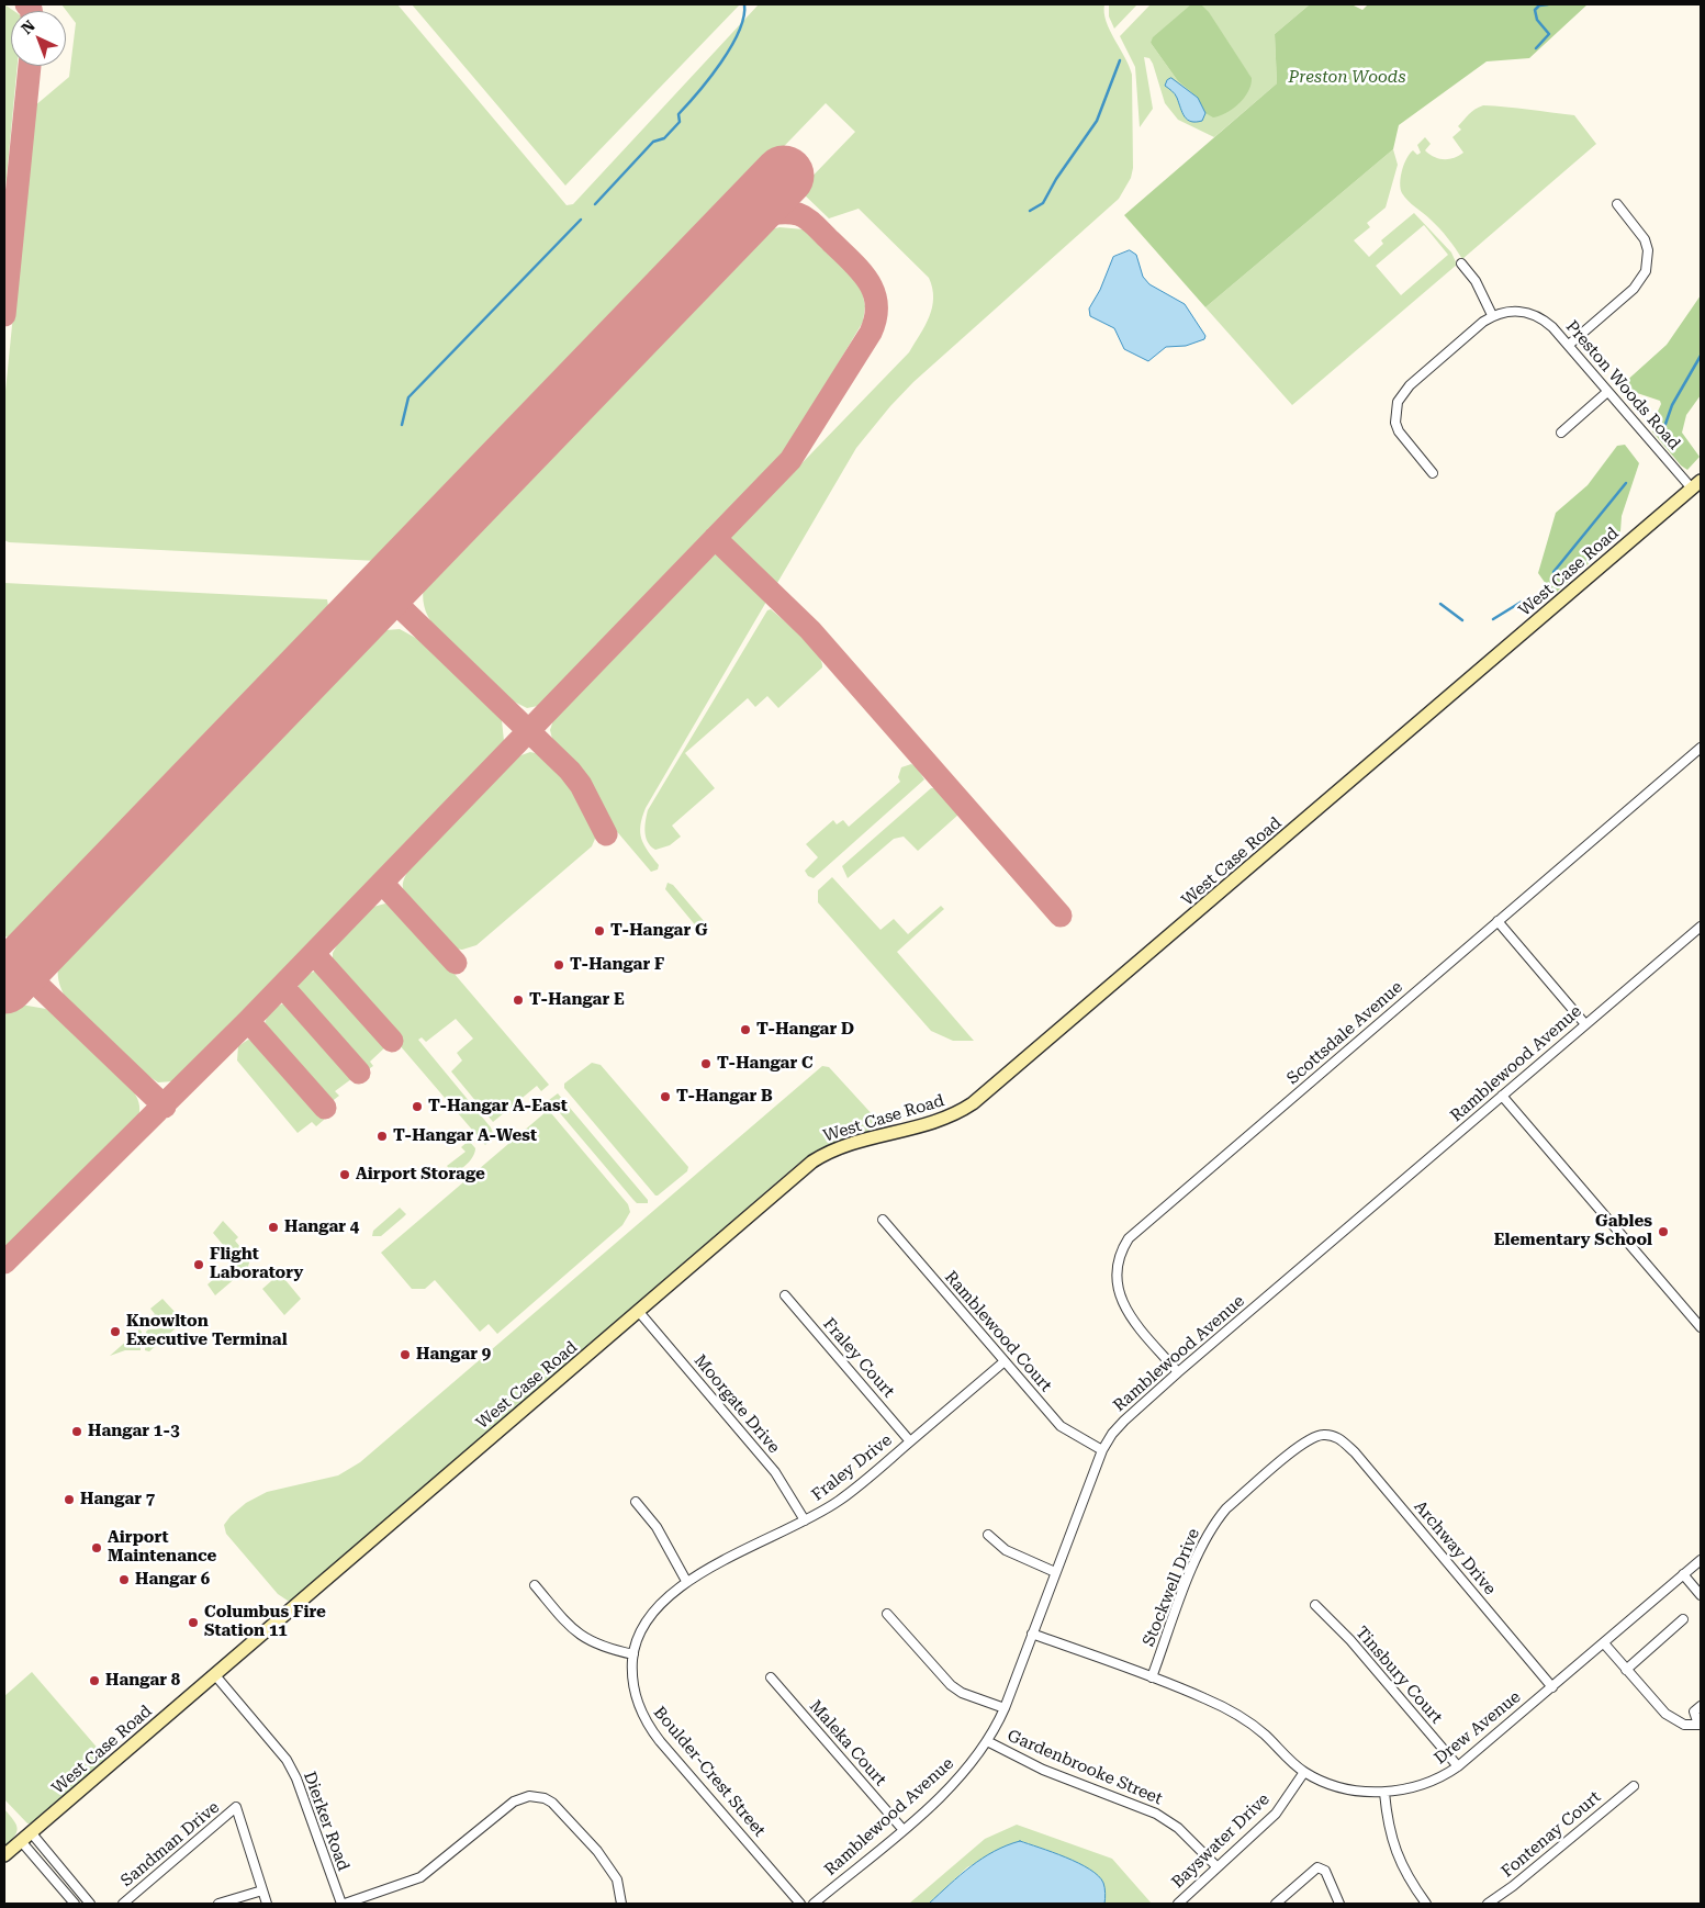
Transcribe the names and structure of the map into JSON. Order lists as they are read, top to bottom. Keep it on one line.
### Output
{"streets":{"main road":["West Case Road"],"street":["Preston Woods Road","Scottsdale Avenue","Ramblewood Avenue","Ramblewood Court","Fraley Court","Moorgate Drive","Fraley Drive","Archway Drive","Stockwell Drive","Tinsbury Court","Drew Avenue","Maleka Court","Gardenbrooke Street","Boulder-Crest Street","Dierker Road","Fontenay Court","Bayswater Drive","Sandman Drive"]},"crossings":[["Preston Woods Road","West Case Road"],["West Case Road","Moorgate Drive"],["West Case Road","Dierker Road"],["Scottsdale Avenue","Ramblewood Avenue"],["Ramblewood Avenue","Ramblewood Court"],["Ramblewood Avenue","Drew Avenue"],["Ramblewood Avenue","Maleka Court"],["Ramblewood Avenue","Gardenbrooke Street"],["Ramblewood Court","Fraley Drive"],["Fraley Court","Fraley Drive"],["Moorgate Drive","Fraley Drive"],["Fraley Drive","Boulder-Crest Street"],["Archway Drive","Stockwell Drive"],["Archway Drive","Drew Avenue"],["Stockwell Drive","Drew Avenue"],["Tinsbury Court","Drew Avenue"],["Drew Avenue","Bayswater Drive"],["Gardenbrooke Street","Bayswater Drive"]],"parks":["Preston Woods"],"places":["T-Hangar G","T-Hangar F","T-Hangar E","T-Hangar D","T-Hangar C","T-Hangar B","T-Hangar A-East","T-Hangar A-West","Airport Storage","Hangar 4","Gables Elementary School","Flight Laboratory","Knowlton Executive Terminal","Hangar 9","Hangar 1-3","Hangar 7","Airport Maintenance","Hangar 6","Columbus Fire Station 11","Hangar 8"],"north":"top left"}
